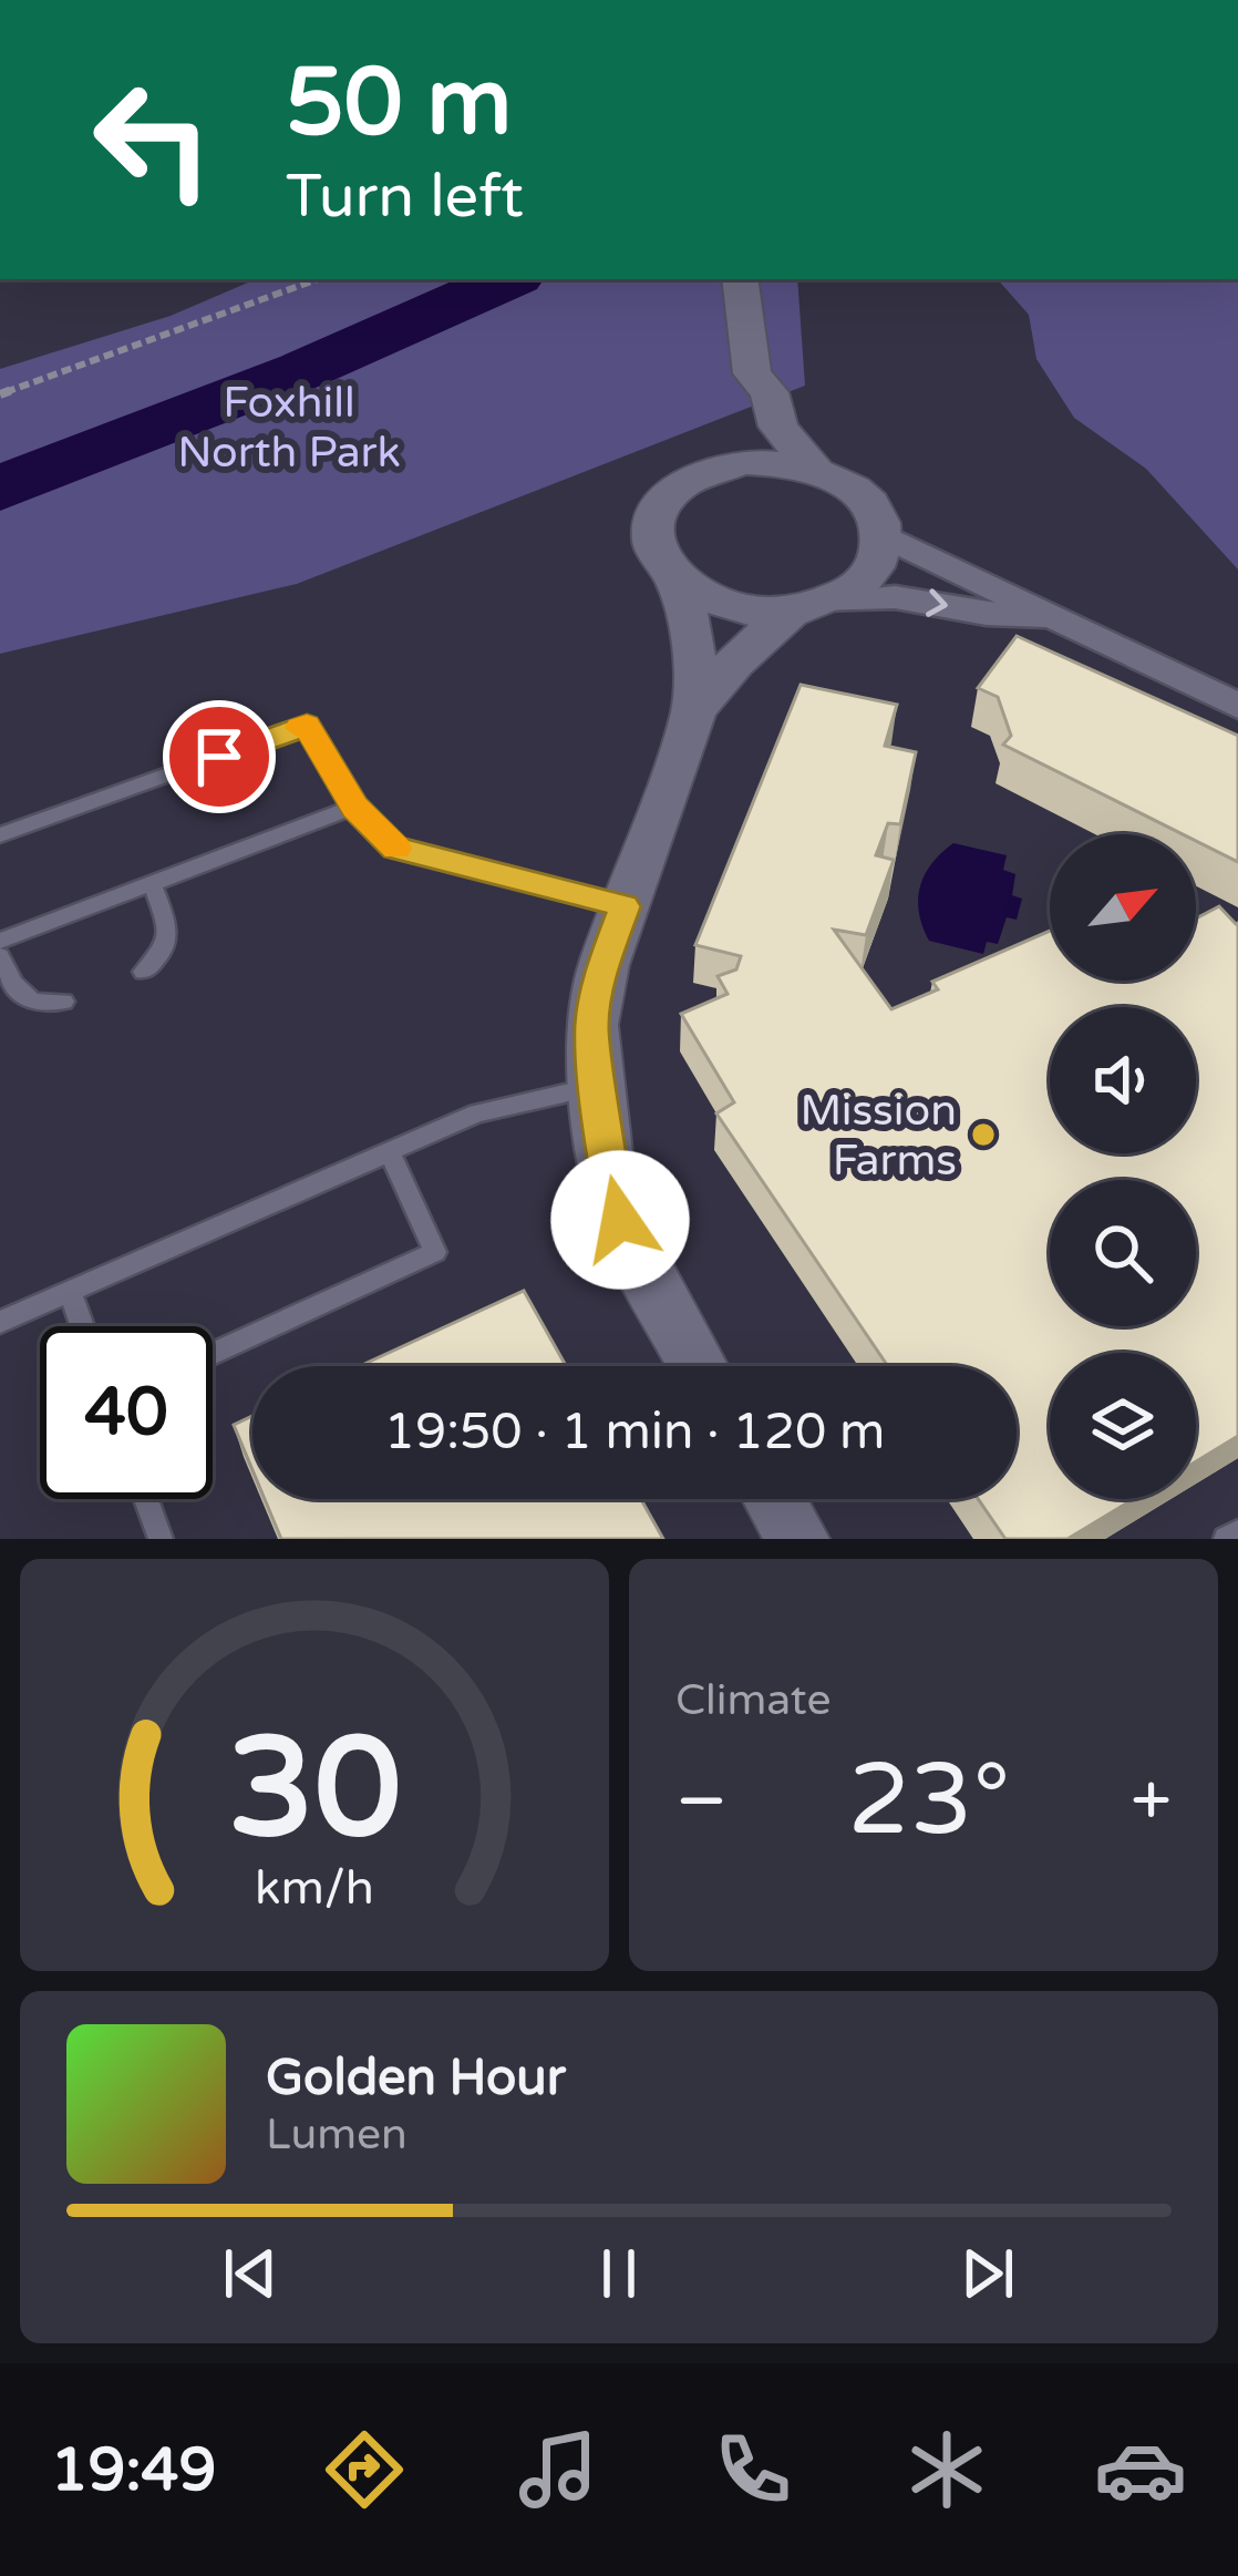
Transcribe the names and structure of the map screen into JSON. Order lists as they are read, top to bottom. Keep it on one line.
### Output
{"parks":["Foxhill North Park"],"places":["Mission Farms"],"north":"top right","page":{"turn":["50 m","Turn left"],"limit":"40","trip":"19:50 · 1 min · 120 m","tile":"Climate","heat":["−","23°","+"],"song":["Golden Hour","Lumen"],"tabs":"19:49","gauge":["30","km/h"]}}
